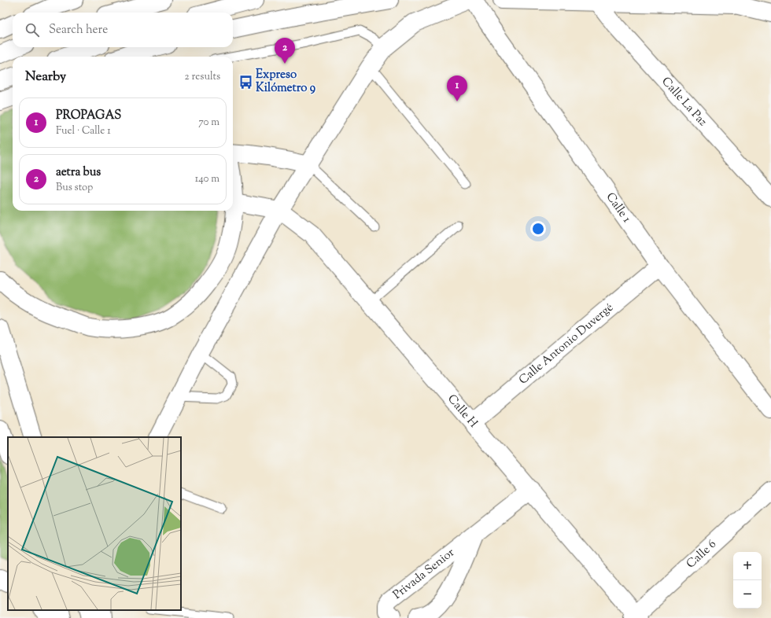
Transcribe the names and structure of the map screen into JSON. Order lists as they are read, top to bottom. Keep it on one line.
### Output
{"streets":{"main road":["Calle La Paz","Calle 1","Calle Antonio Duvergé","Calle H","Calle 6","Privada Senior"]},"crossings":[["Calle 1","Calle Antonio Duvergé"],["Calle Antonio Duvergé","Calle H"],["Calle H","Calle 6"],["Calle H","Privada Senior"]],"places":{"bus stop":["Expreso Kilómetro 9"]},"page":{"search":"Search here","pins":["2","1"],"heading":["Nearby","2 results"],"list":[{"mark":"1","name":"PROPAGAS","note":"Fuel · Calle 1","value":"70 m"},{"mark":"2","name":"aetra bus","note":"Bus stop","value":"140 m"}],"map_buttons":["+","−"]}}
